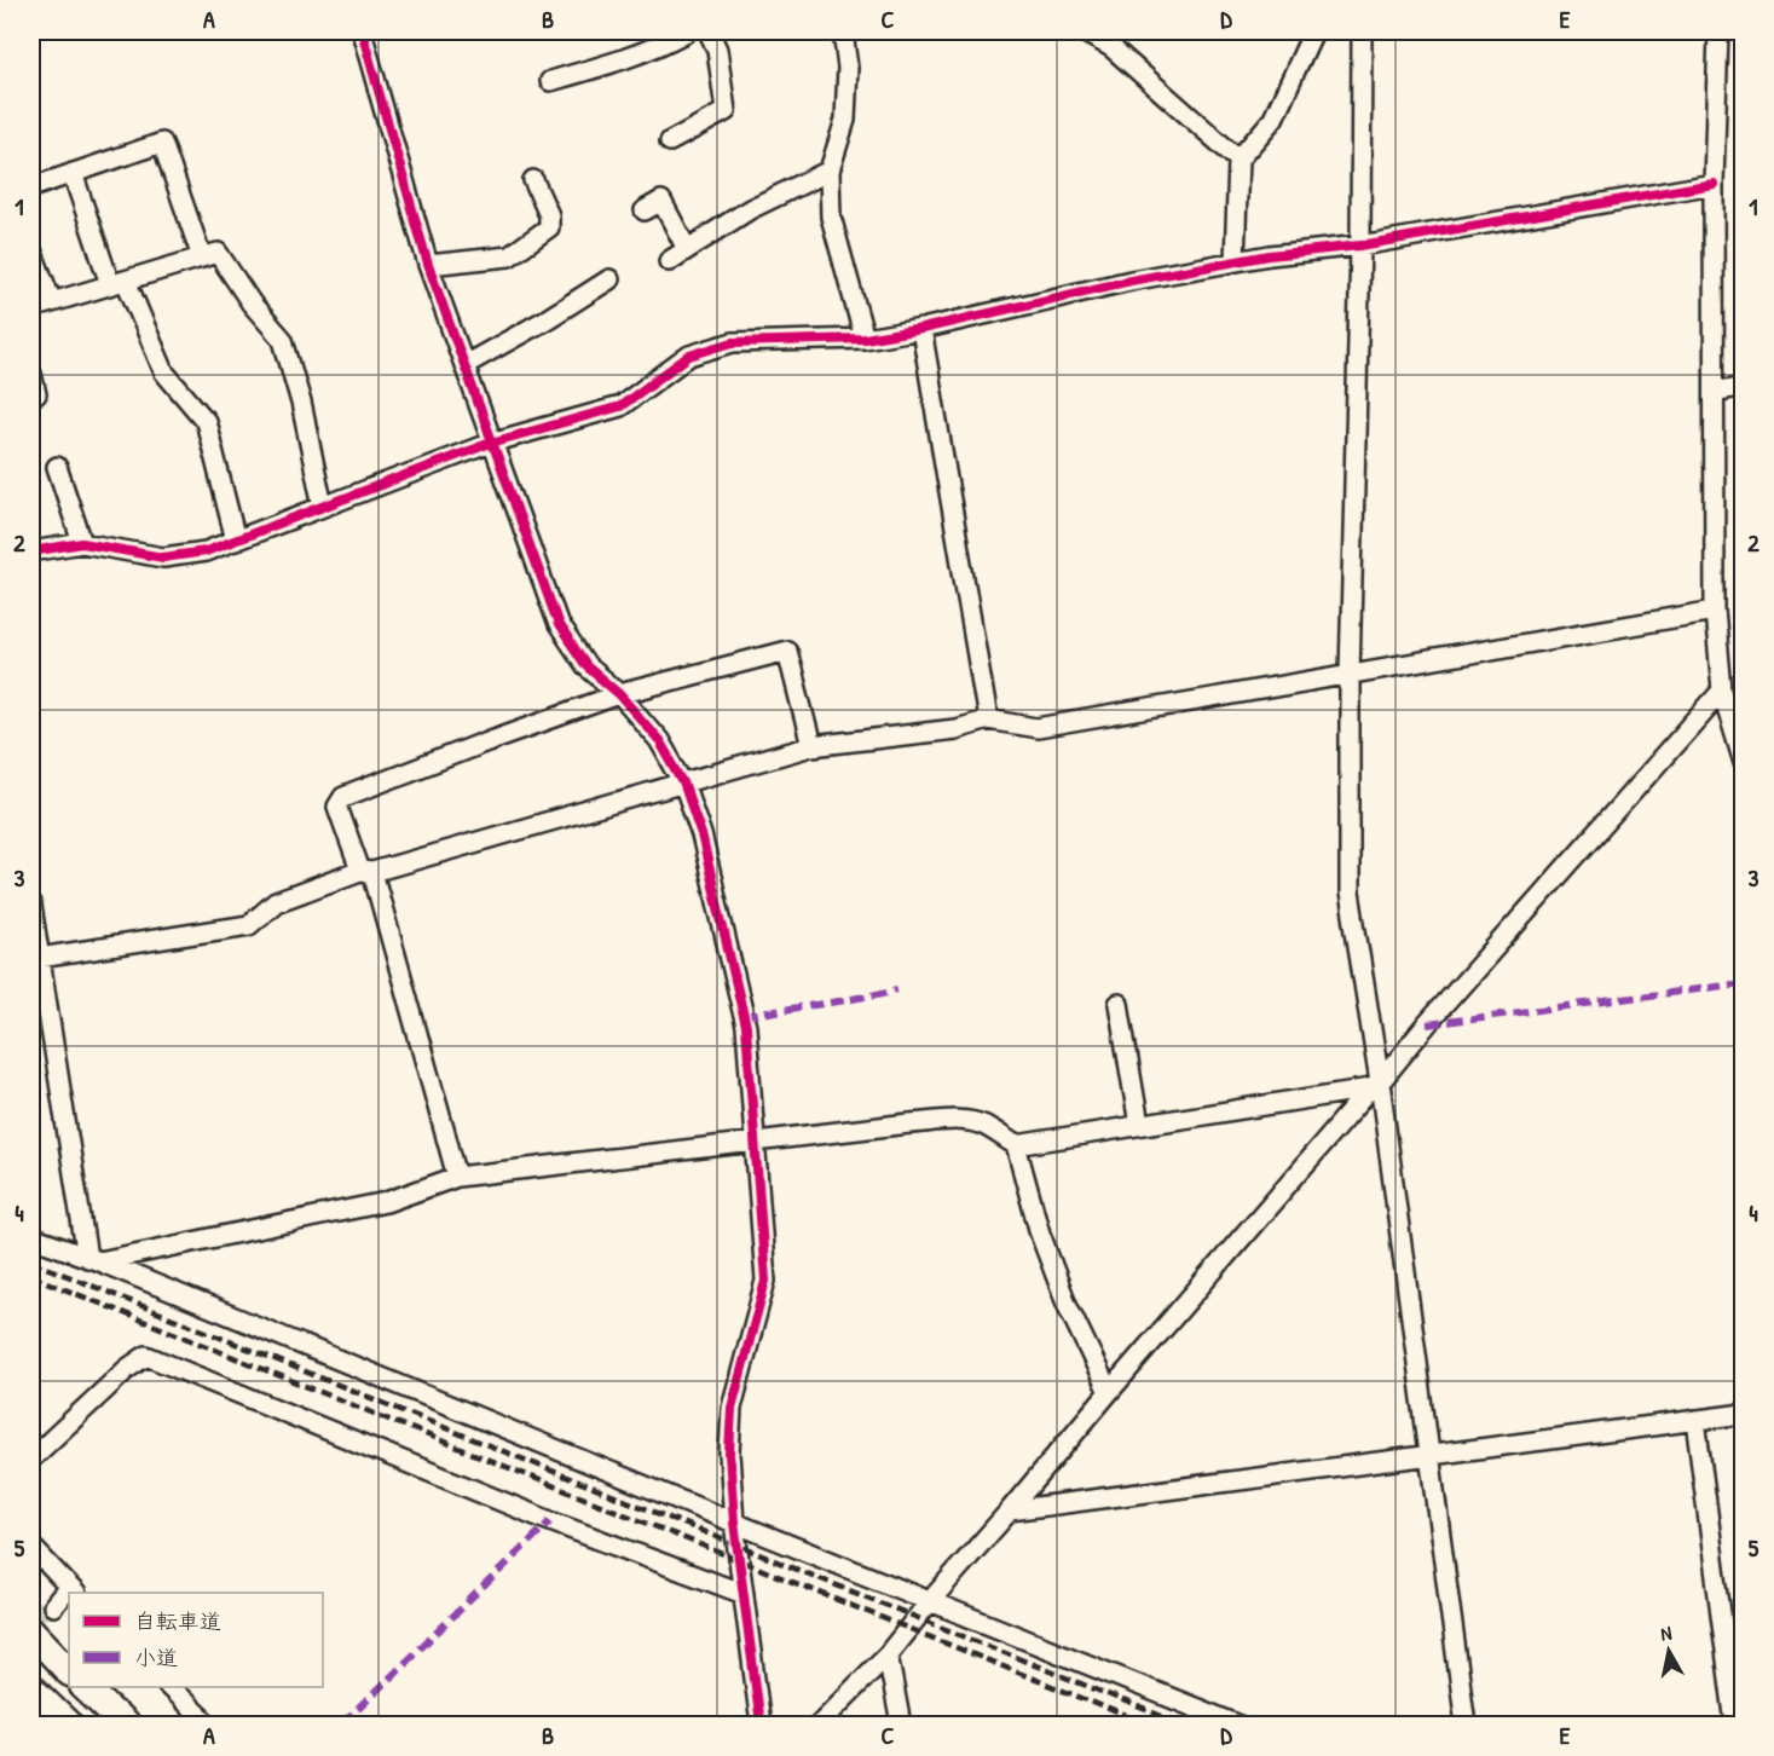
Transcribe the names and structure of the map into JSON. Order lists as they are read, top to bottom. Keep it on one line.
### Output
{"legend":["自転車道","小道"],"north":"top","grid":{"columns":["A","B","C","D","E"],"rows":["1","2","3","4","5"]}}
